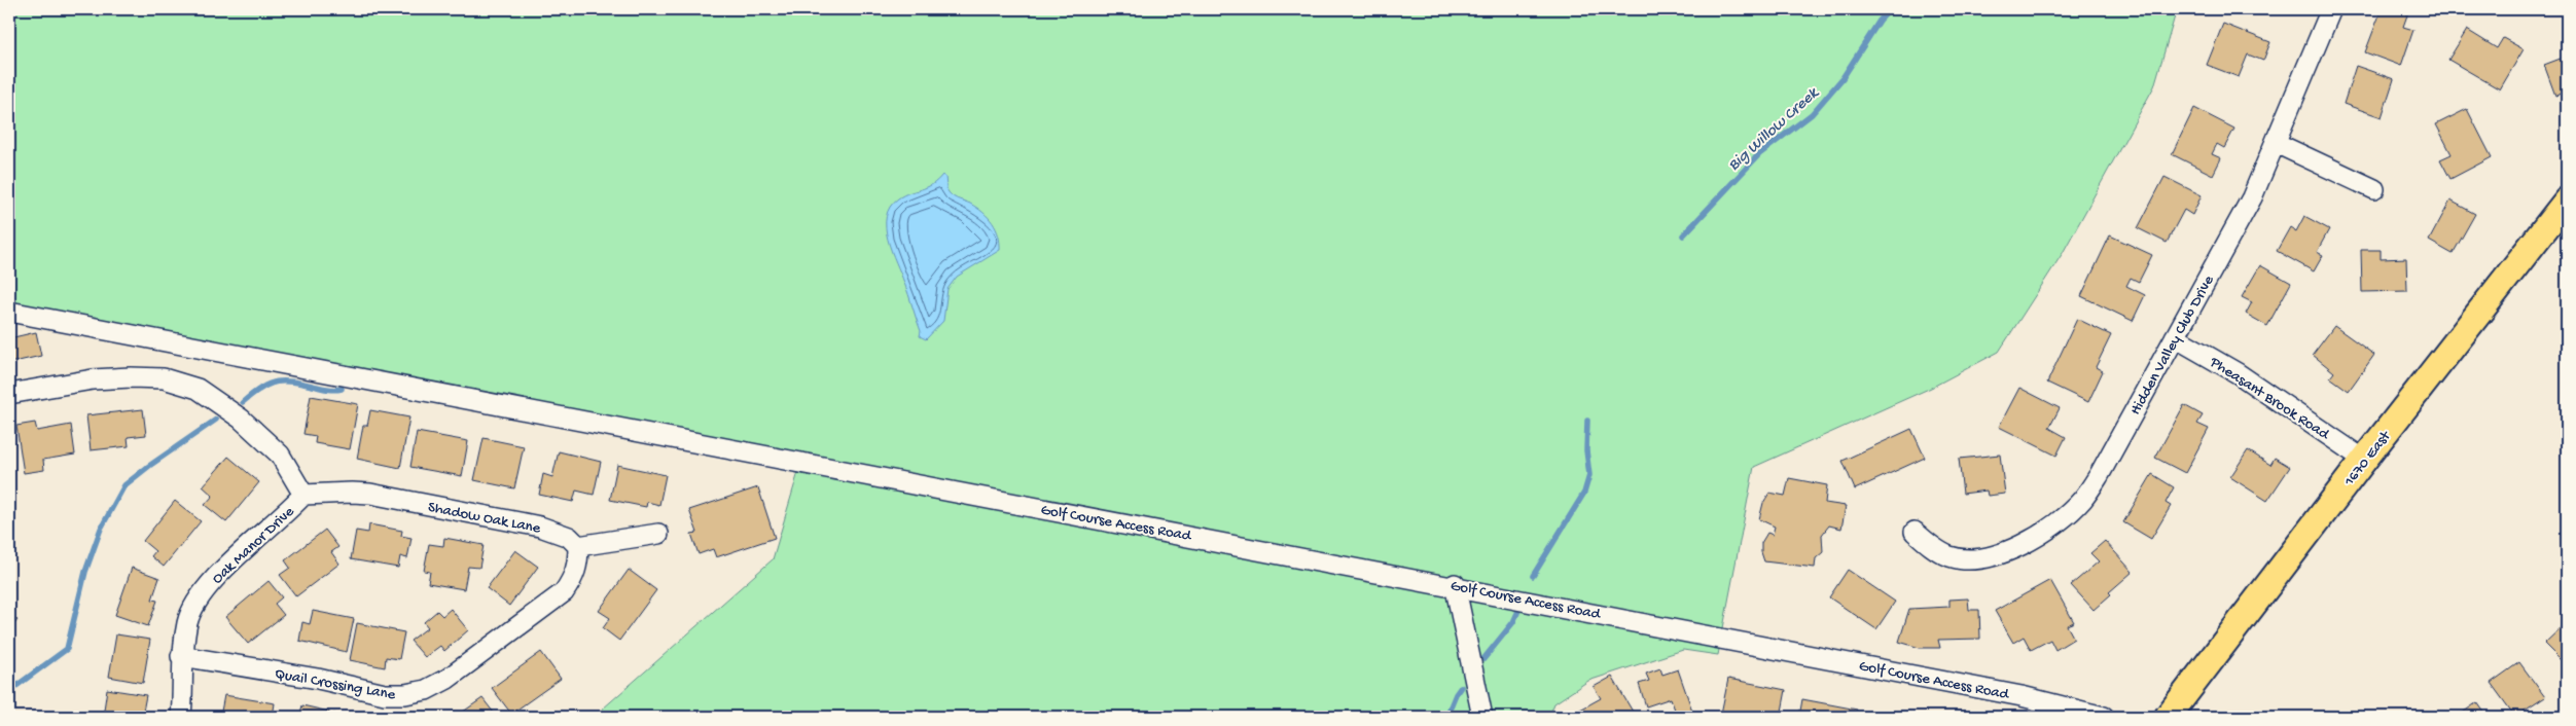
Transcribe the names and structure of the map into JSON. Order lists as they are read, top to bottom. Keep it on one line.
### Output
{"streets":{"main road":["1670 East"],"street":["Hidden Valley Club Drive","Pheasant Brook Road","Shadow Oak Lane","Golf Course Access Road","Oak Manor Drive","Quail Crossing Lane"]},"crossings":[["Hidden Valley Club Drive","Pheasant Brook Road"],["Pheasant Brook Road","1670 East"],["Shadow Oak Lane","Oak Manor Drive"],["Shadow Oak Lane","Quail Crossing Lane"],["Oak Manor Drive","Quail Crossing Lane"]],"water":["Big Willow Creek"]}
